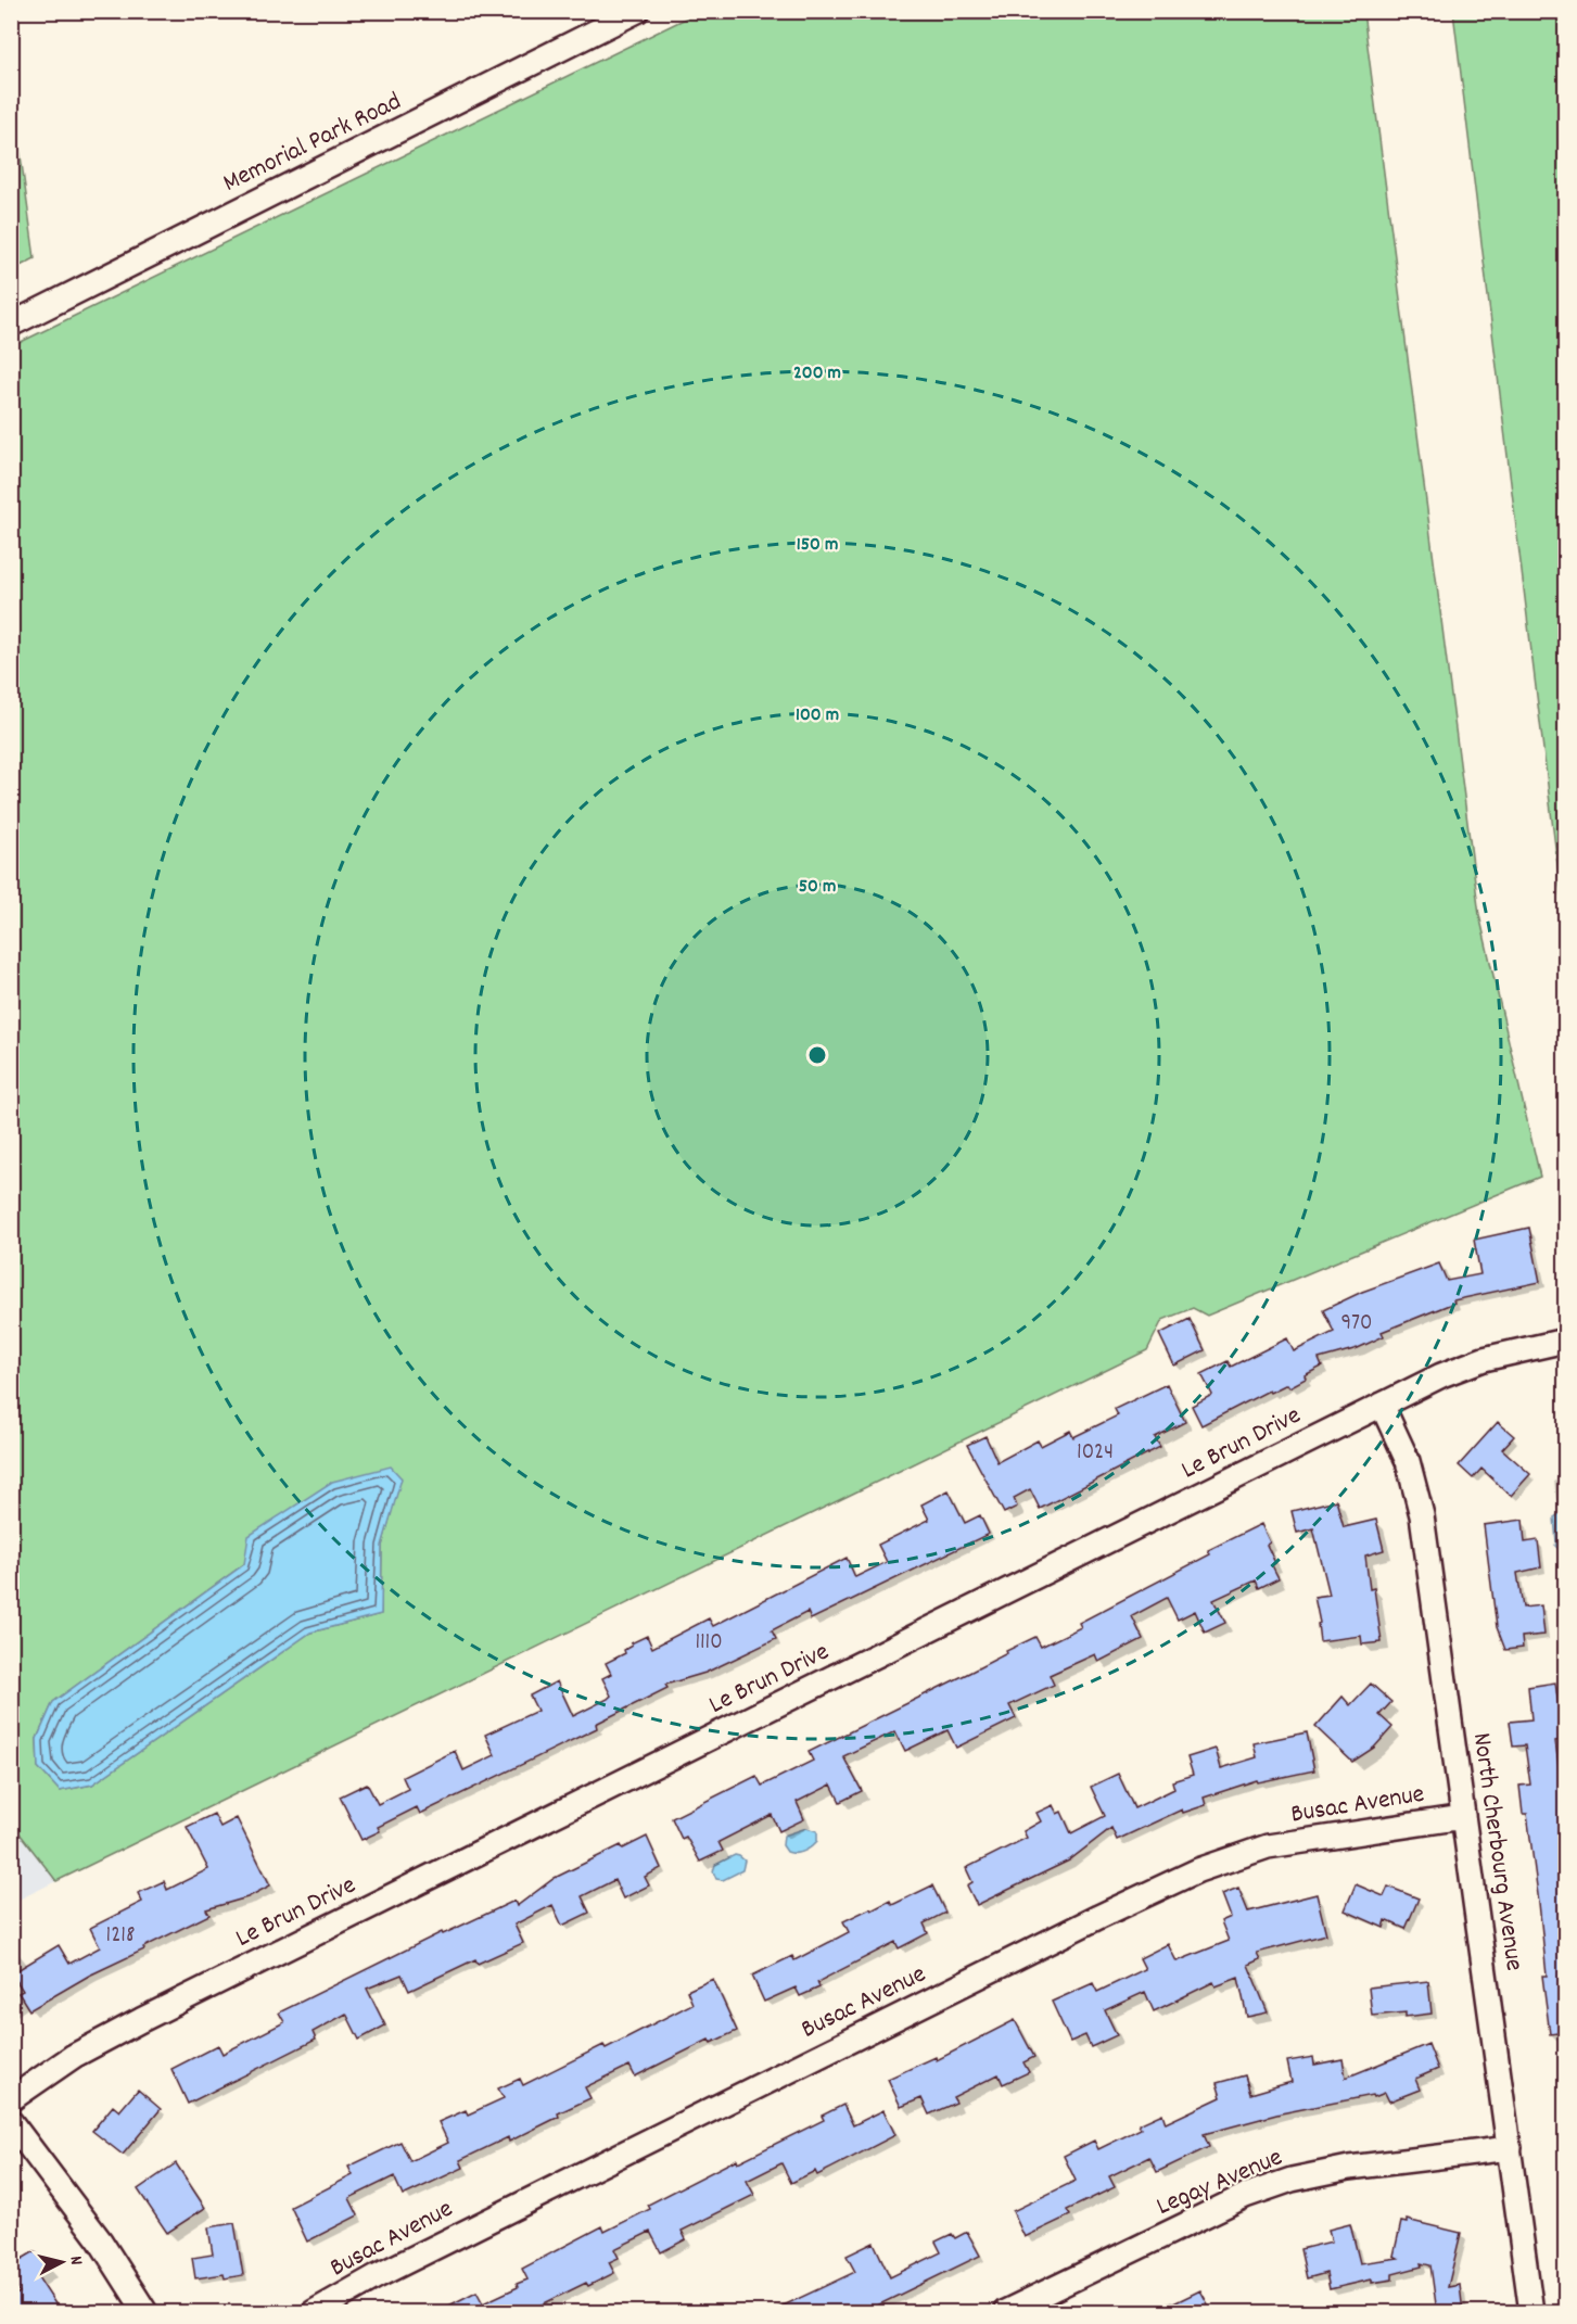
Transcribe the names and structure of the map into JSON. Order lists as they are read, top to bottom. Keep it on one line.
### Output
{"streets":{"street":["Memorial Park Road","Le Brun Drive","Busac Avenue","North Cherbourg Avenue","Legay Avenue"]},"crossings":[["Le Brun Drive","North Cherbourg Avenue"],["Busac Avenue","North Cherbourg Avenue"],["North Cherbourg Avenue","Legay Avenue"]],"house_numbers":["970","1024","1110","1218"],"north":"right","rings":["200 m","150 m","100 m","50 m"]}
